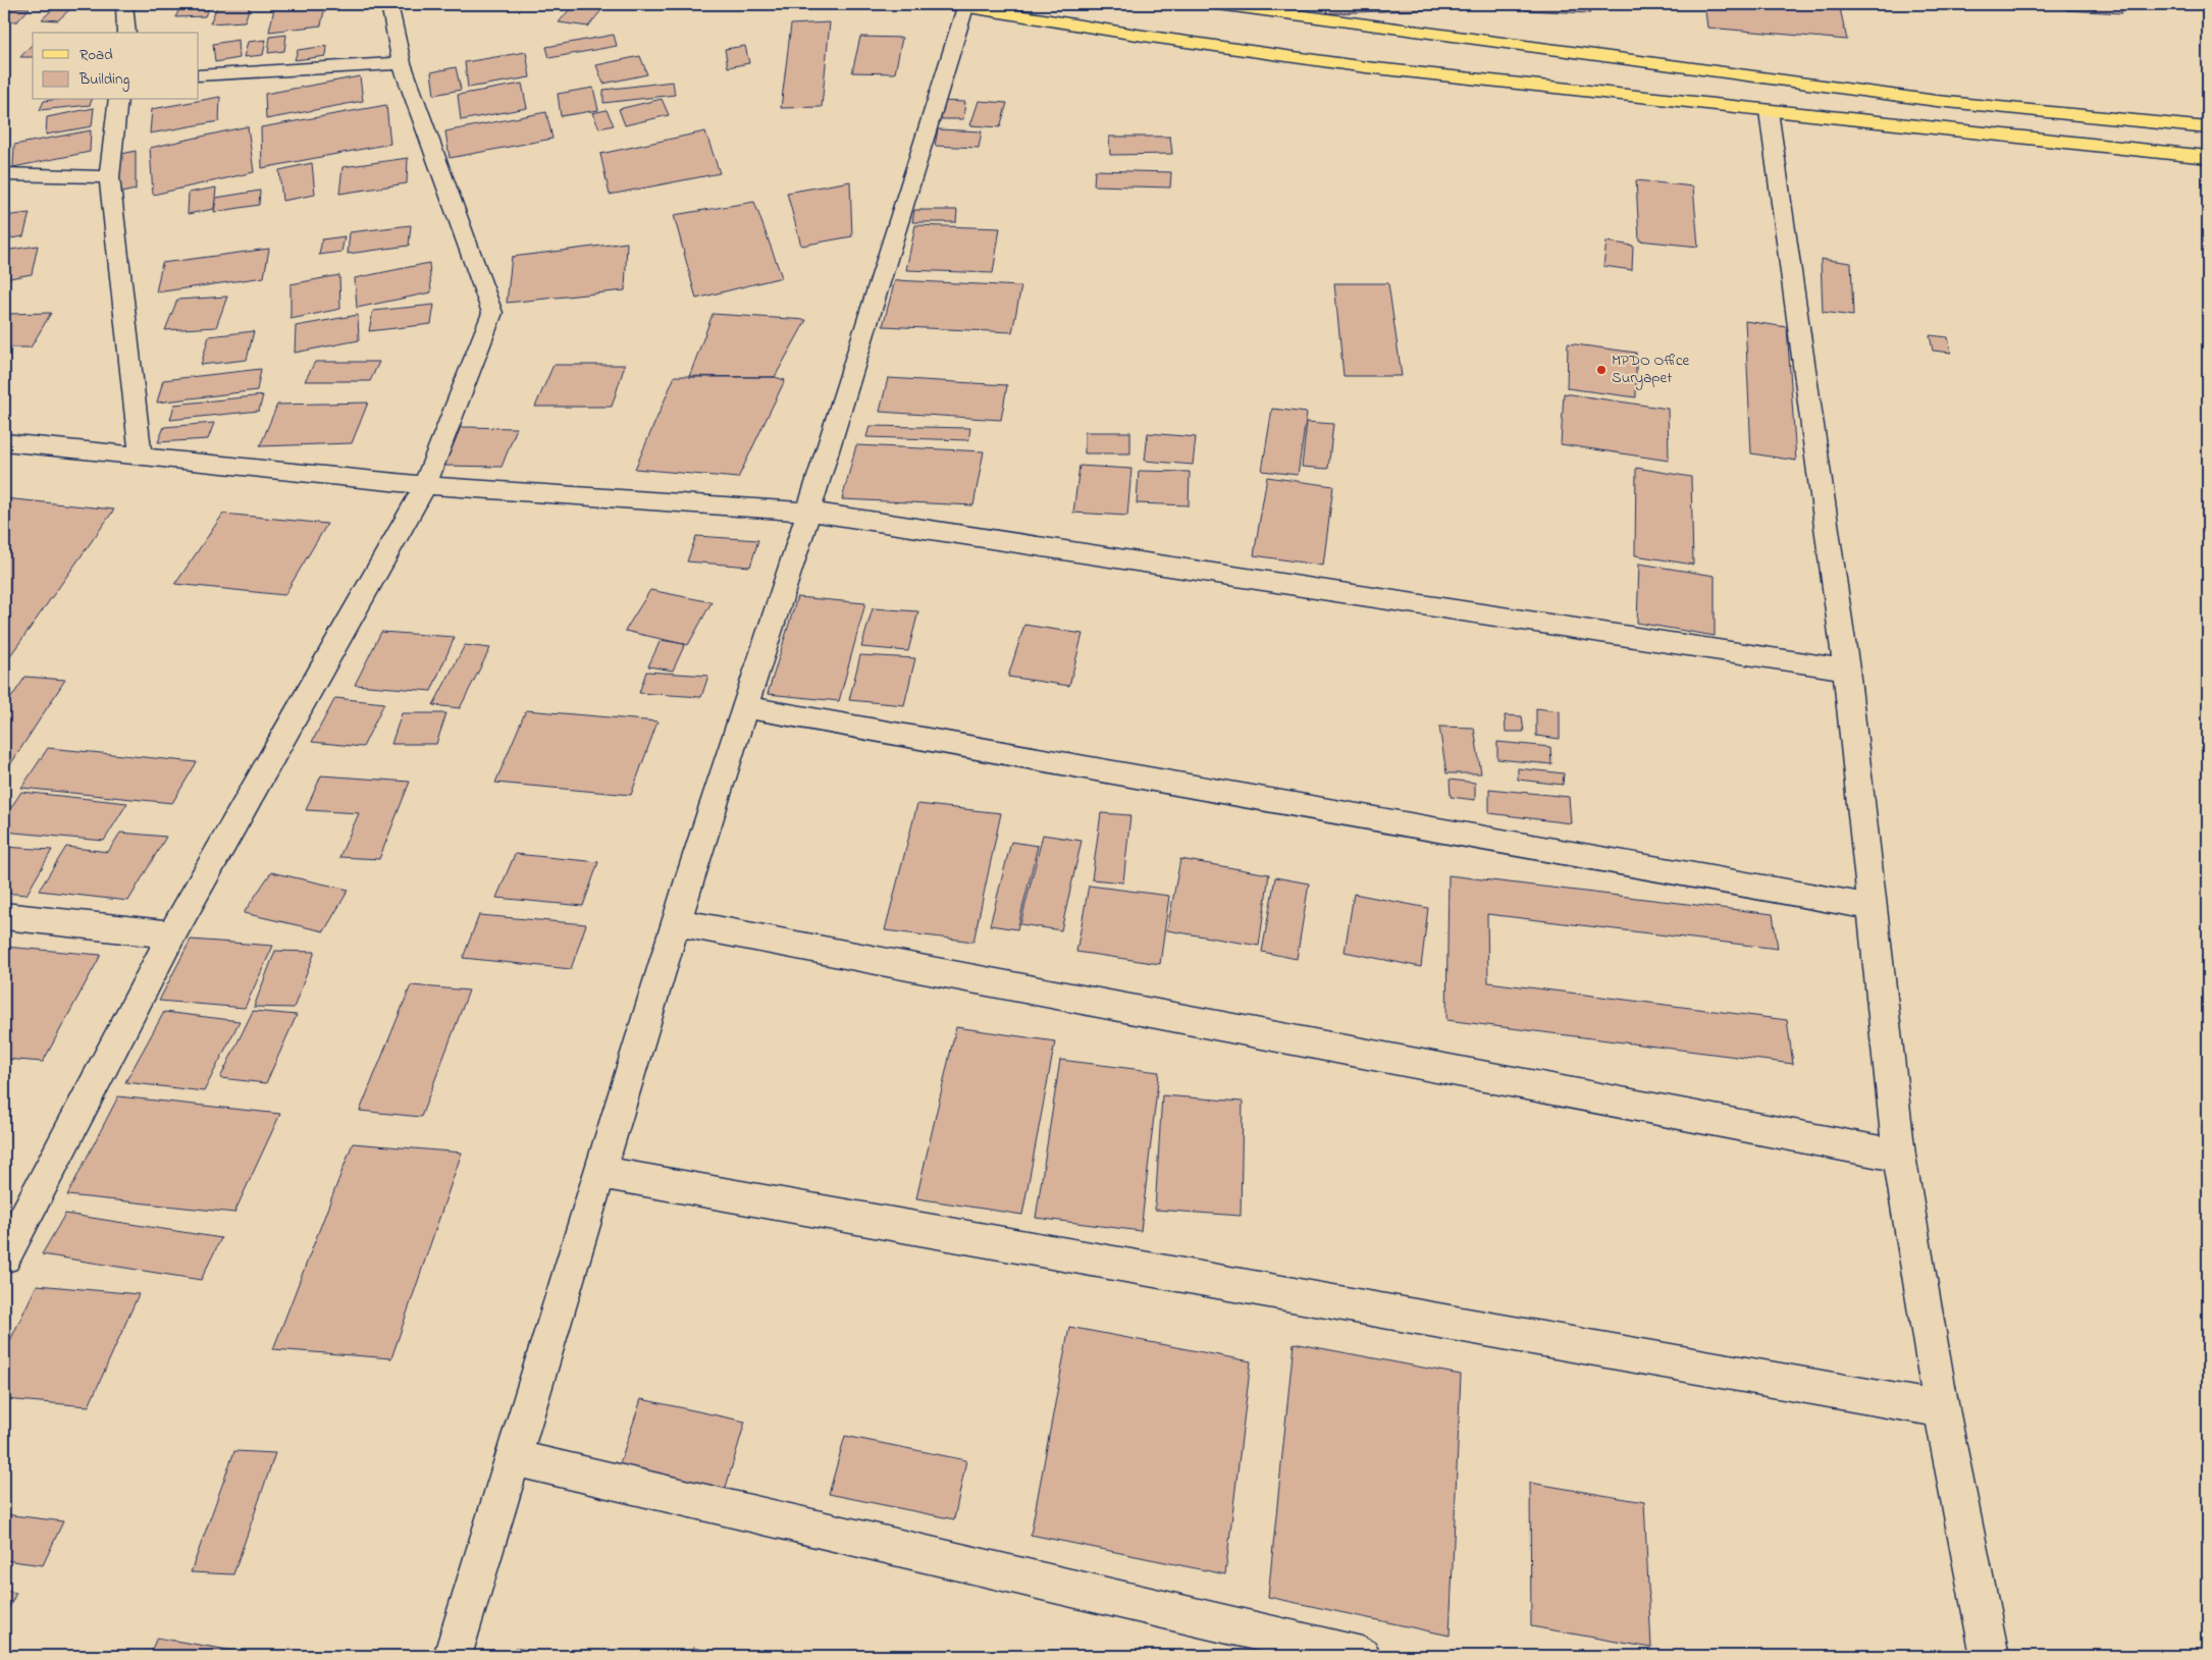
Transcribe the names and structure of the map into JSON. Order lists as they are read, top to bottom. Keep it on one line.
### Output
{"places":["MPDO Office Suryapet"],"legend":["Road","Building"]}
